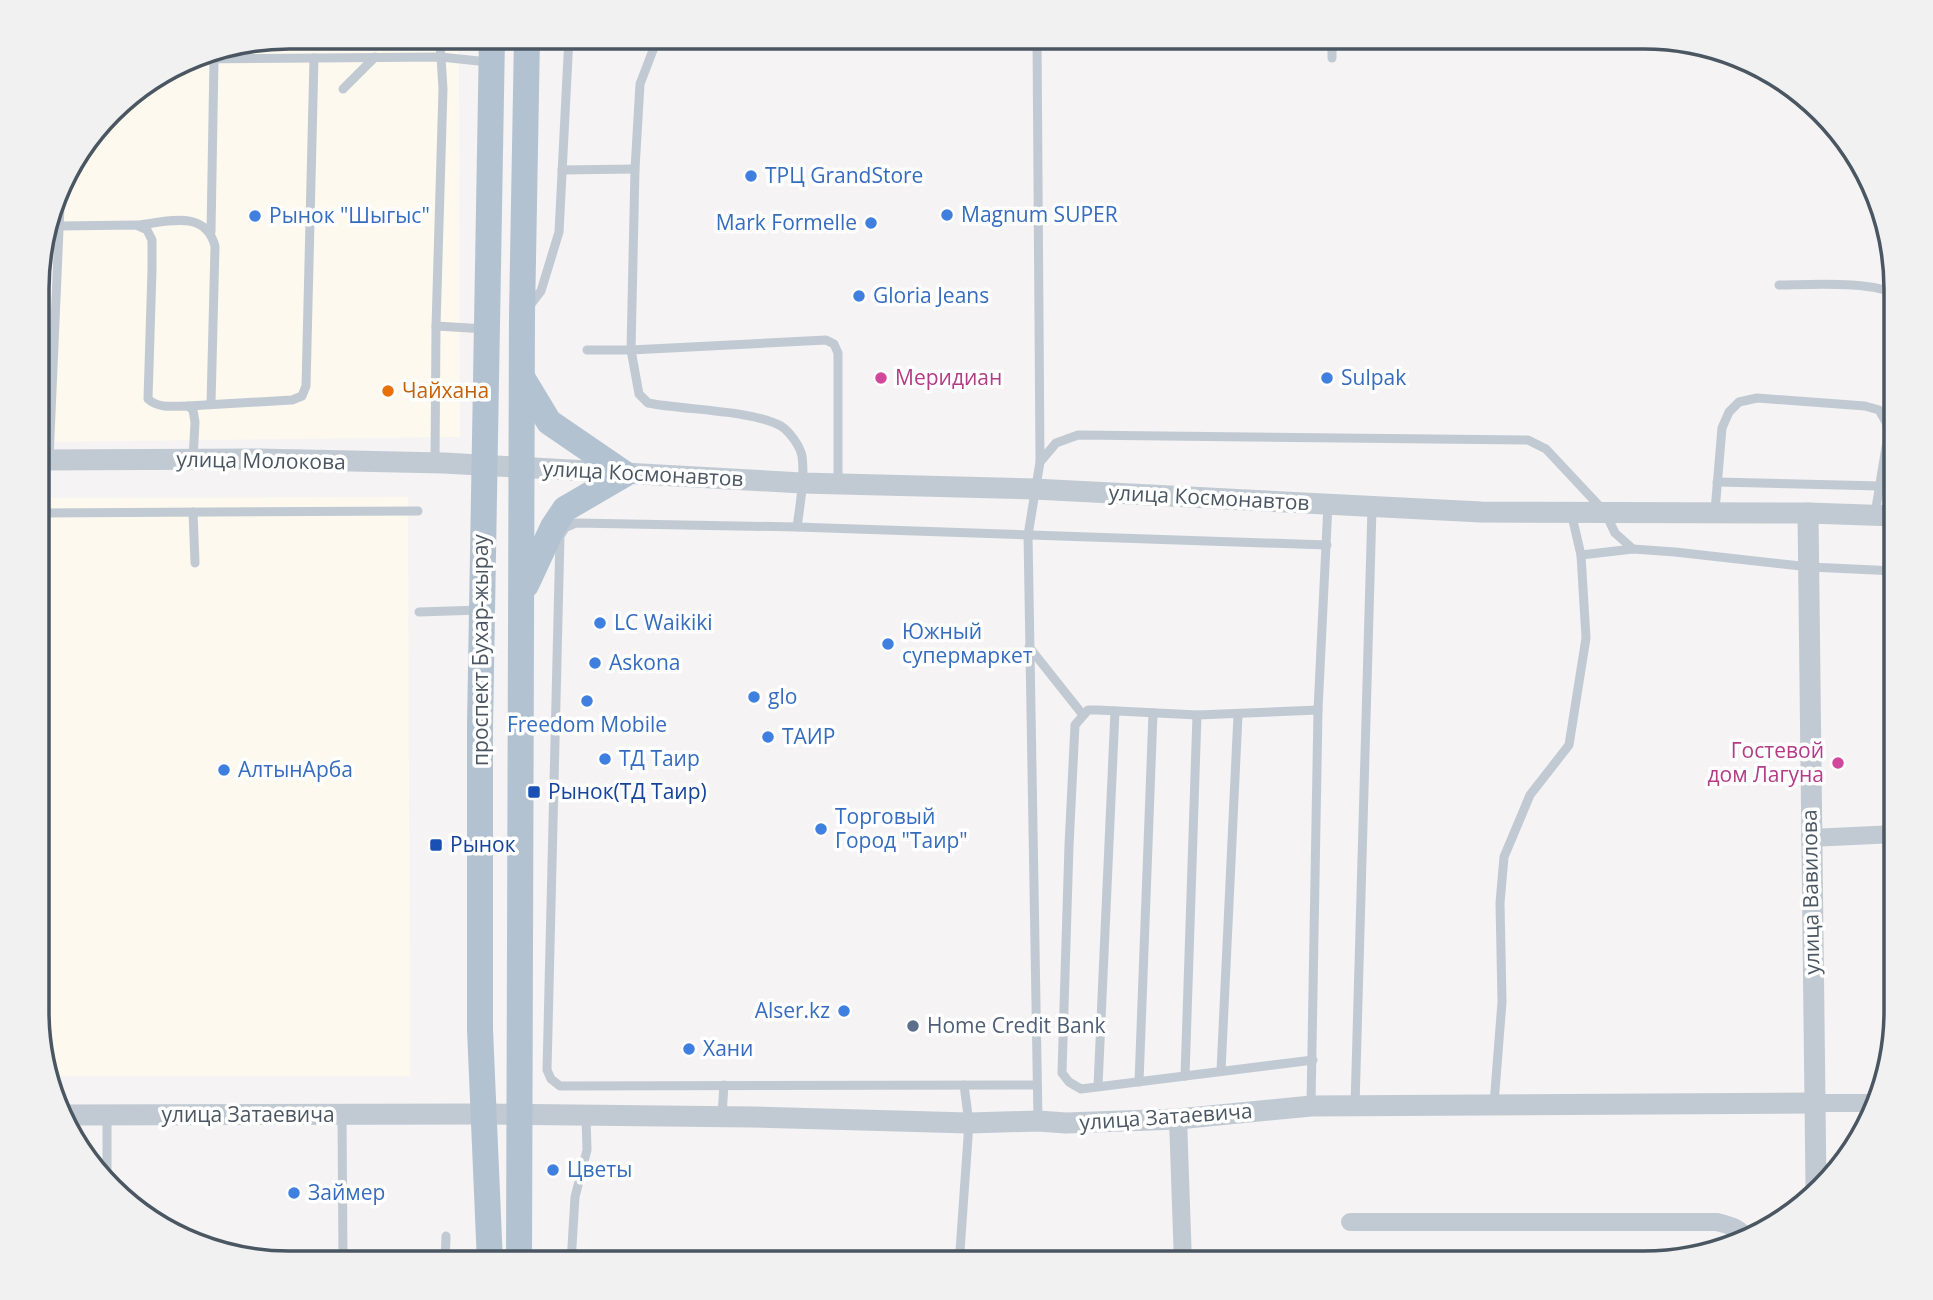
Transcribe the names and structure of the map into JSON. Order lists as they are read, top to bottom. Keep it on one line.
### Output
{"streets":{"main road":["проспект Бухар-жырау"],"street":["улица Молокова","улица Космонавтов","улица Вавилова","улица Затаевича"]},"crossings":[["улица Молокова","улица Космонавтов"],["улица Молокова","проспект Бухар-жырау"],["улица Космонавтов","проспект Бухар-жырау"],["улица Космонавтов","улица Вавилова"],["проспект Бухар-жырау","улица Затаевича"],["улица Вавилова","улица Затаевича"]],"places":{"other":["ТРЦ GrandStore","Magnum SUPER","Рынок \"Шыгыс\"","Mark Formelle","Gloria Jeans","Меридиан","Sulpak","Чайхана","LC Waikiki","Южный супермаркет","Askona","glo","Freedom Mobile","ТАИР","ТД Таир","Гостевой дом Лагуна","АлтынАрба","Торговый Город \"Таир\"","Alser.kz","Home Credit Bank","Хани","Цветы","Займер"],"transit":["Рынок(ТД Таир)","Рынок"]}}
